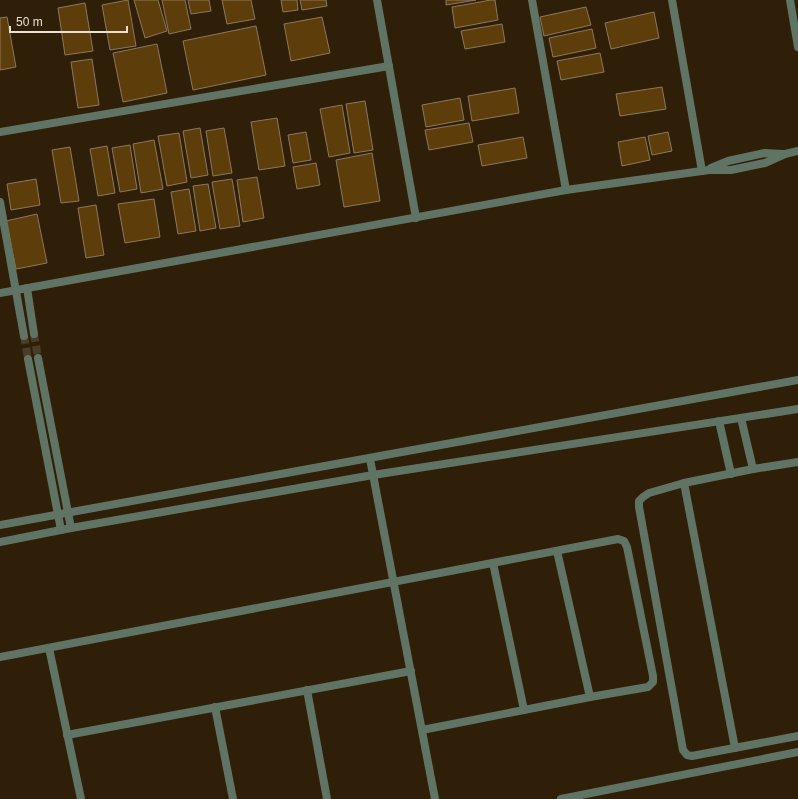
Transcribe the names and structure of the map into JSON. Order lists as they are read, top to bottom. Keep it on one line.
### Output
{"scale_bar":"50 m"}
